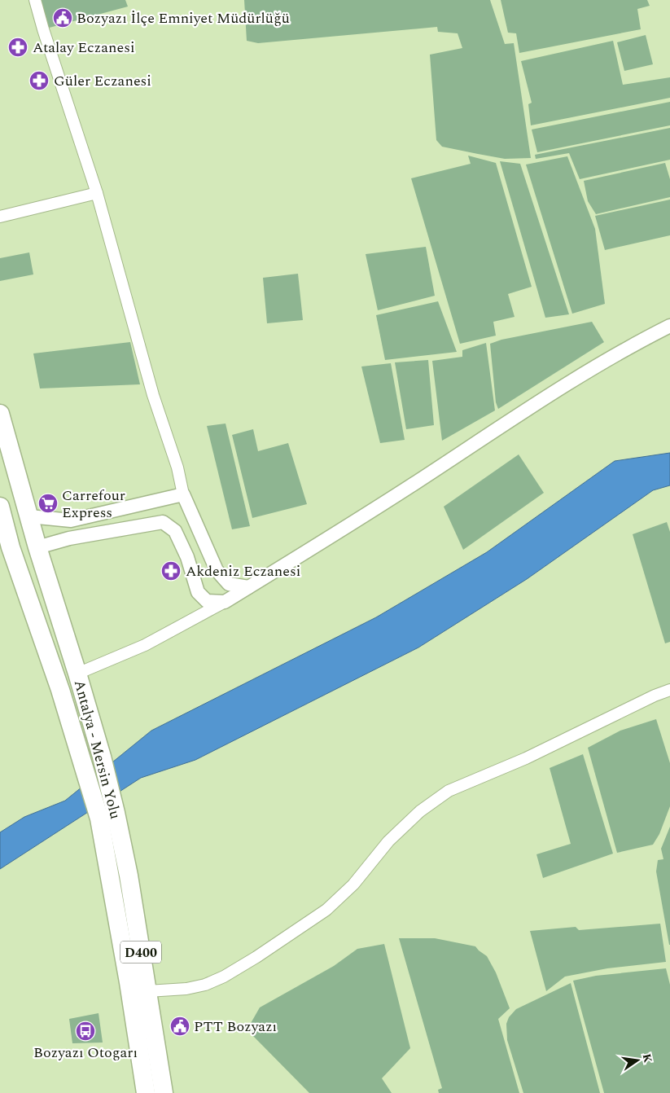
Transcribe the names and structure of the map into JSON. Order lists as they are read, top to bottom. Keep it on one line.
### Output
{"streets":{"highway":["Antalya - Mersin Yolu","D400"]},"places":{"public building":["Bozyazı İlçe Emniyet Müdürlüğü","PTT Bozyazı"],"pharmacy":["Atalay Eczanesi","Güler Eczanesi","Akdeniz Eczanesi"],"supermarket":["Carrefour Express"],"bus stop":["Bozyazı Otogarı"]},"north":"right"}
